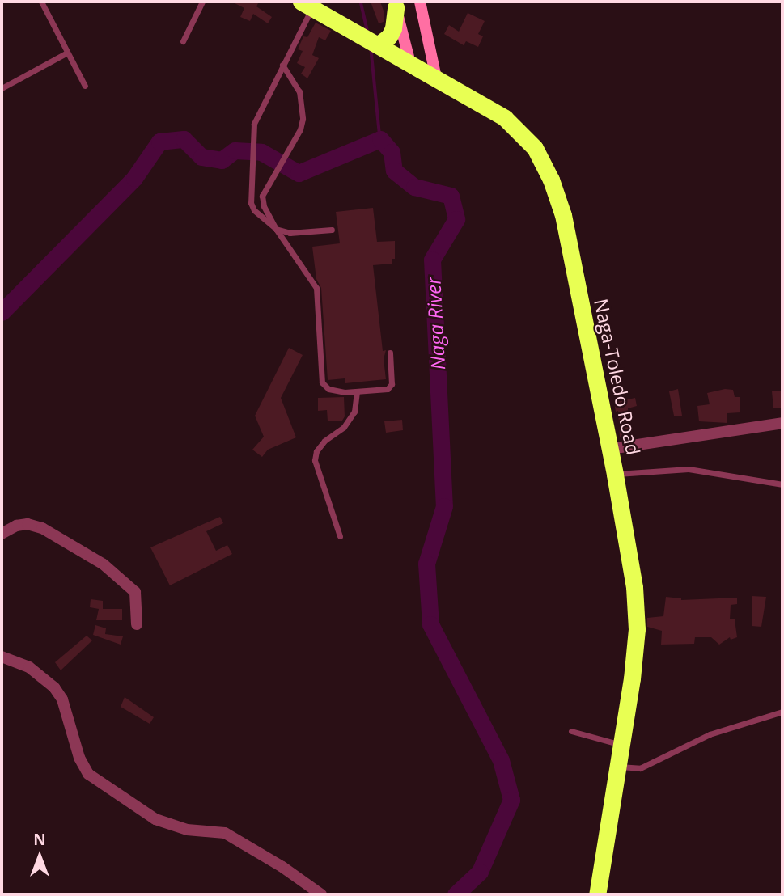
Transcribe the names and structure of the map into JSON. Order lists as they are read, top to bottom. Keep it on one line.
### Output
{"streets":{"highway":["Naga-Toledo Road"]},"water":["Naga River"],"north":"top"}
